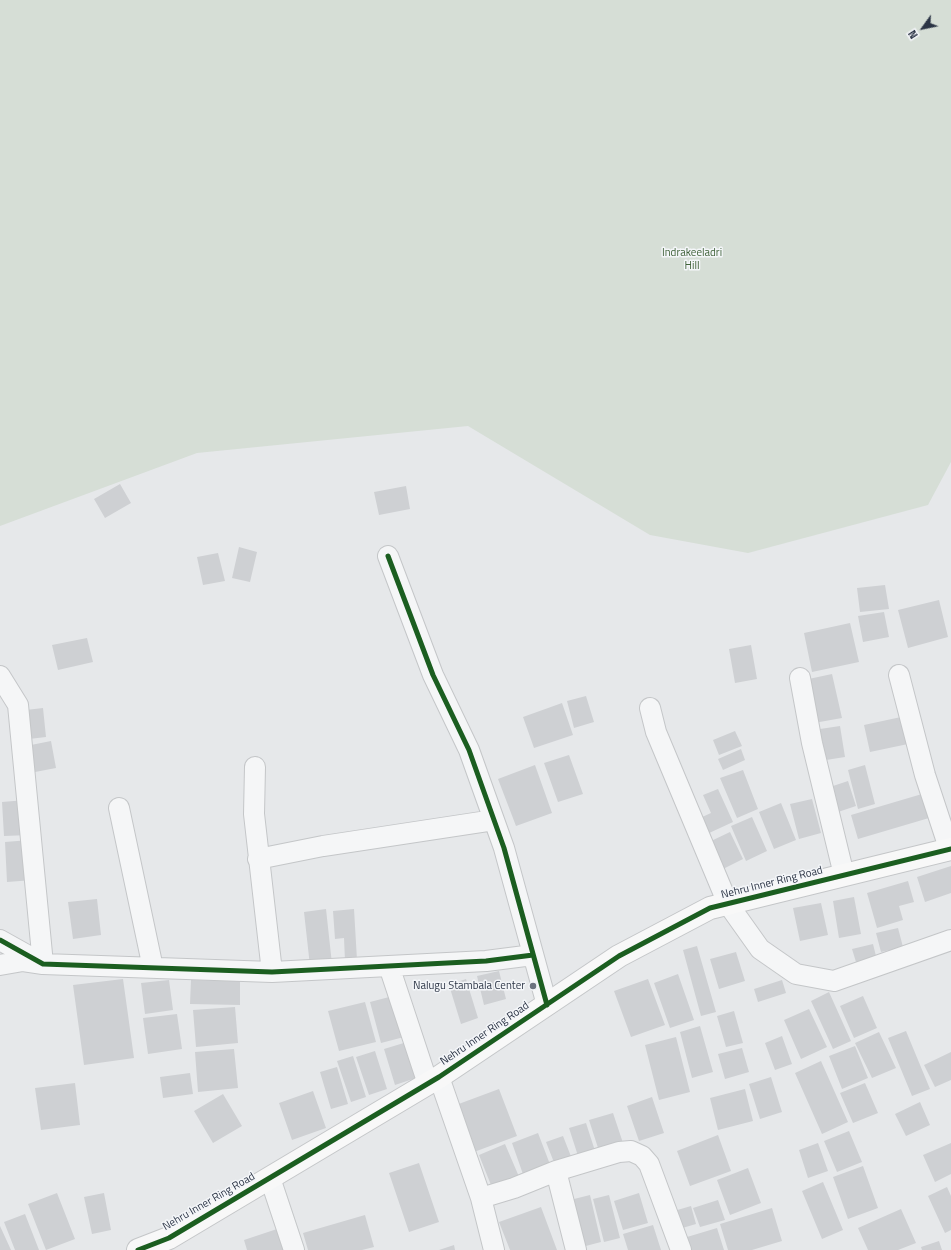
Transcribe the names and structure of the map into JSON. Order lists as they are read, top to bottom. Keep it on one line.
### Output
{"streets":{"street":["Nehru Inner Ring Road"]},"parks":["Indrakeeladri Hill"],"places":["Nalugu Stambala Center"],"north":"bottom left"}
